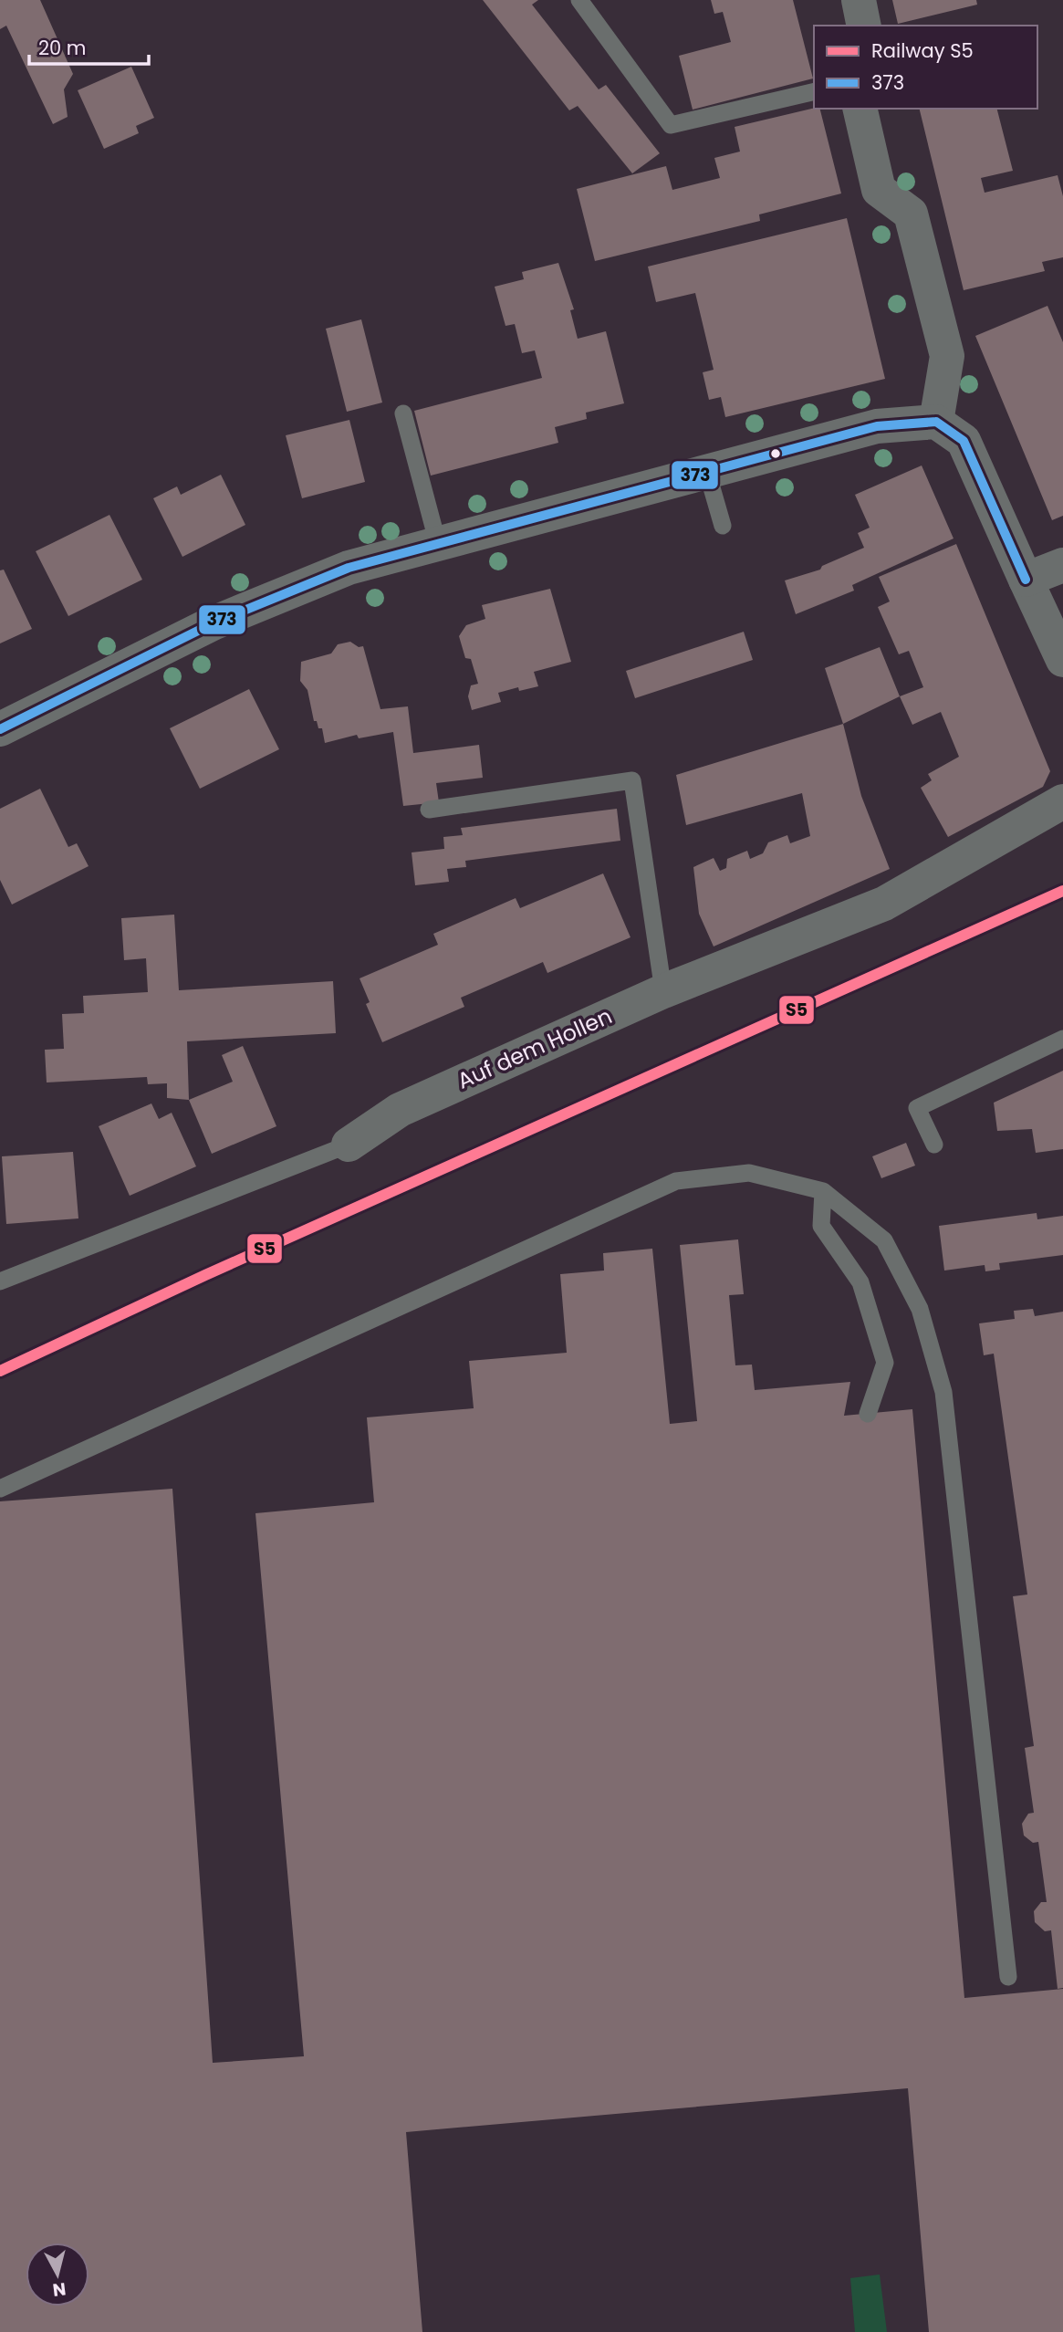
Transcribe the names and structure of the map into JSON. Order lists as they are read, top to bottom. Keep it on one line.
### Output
{"streets":{"street":["Auf dem Hollen"]},"lines":["transit line 373","rail line S5"],"legend":["Railway S5","373"],"scale_bar":"20 m","north":"bottom"}
